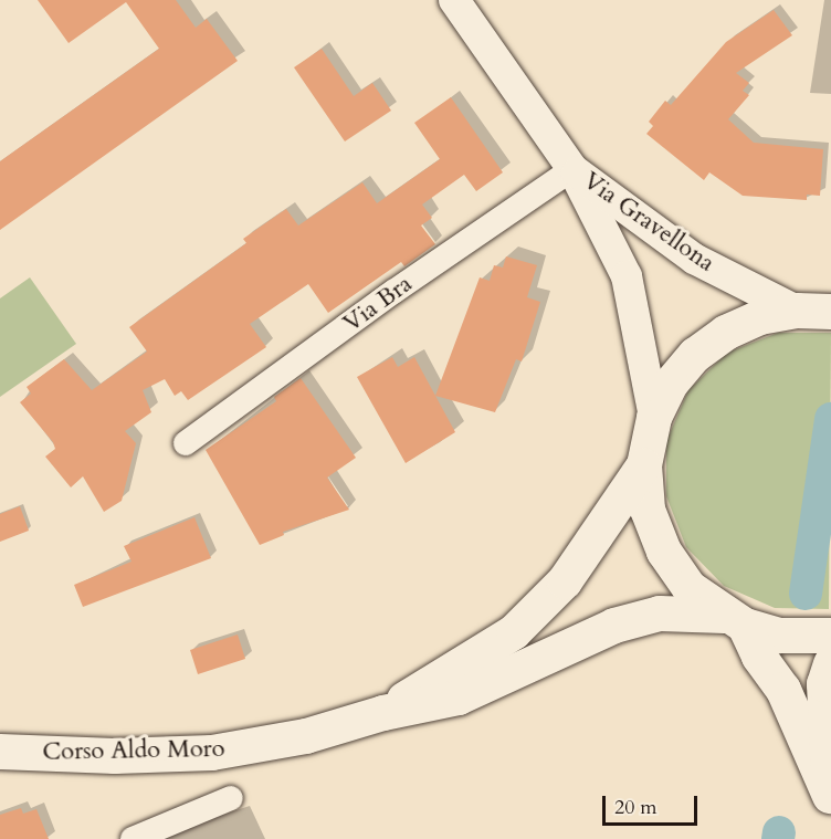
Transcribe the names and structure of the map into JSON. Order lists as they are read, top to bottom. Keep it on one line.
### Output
{"streets":{"main road":["Corso Aldo Moro"],"street":["Via Gravellona","Via Bra"]},"crossings":[["Via Gravellona","Via Bra"]],"scale_bar":"20 m"}
